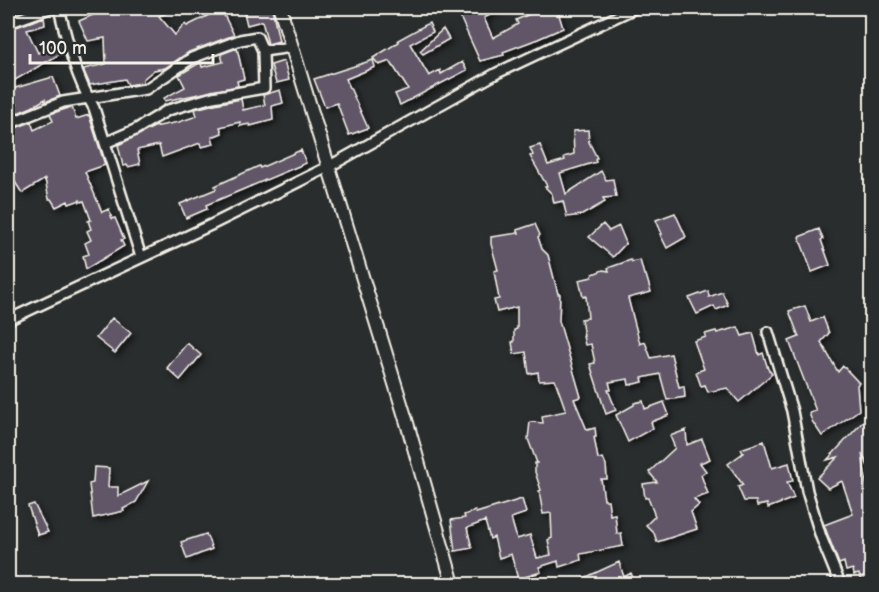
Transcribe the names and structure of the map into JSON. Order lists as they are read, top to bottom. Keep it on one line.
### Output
{"scale_bar":"100 m"}
